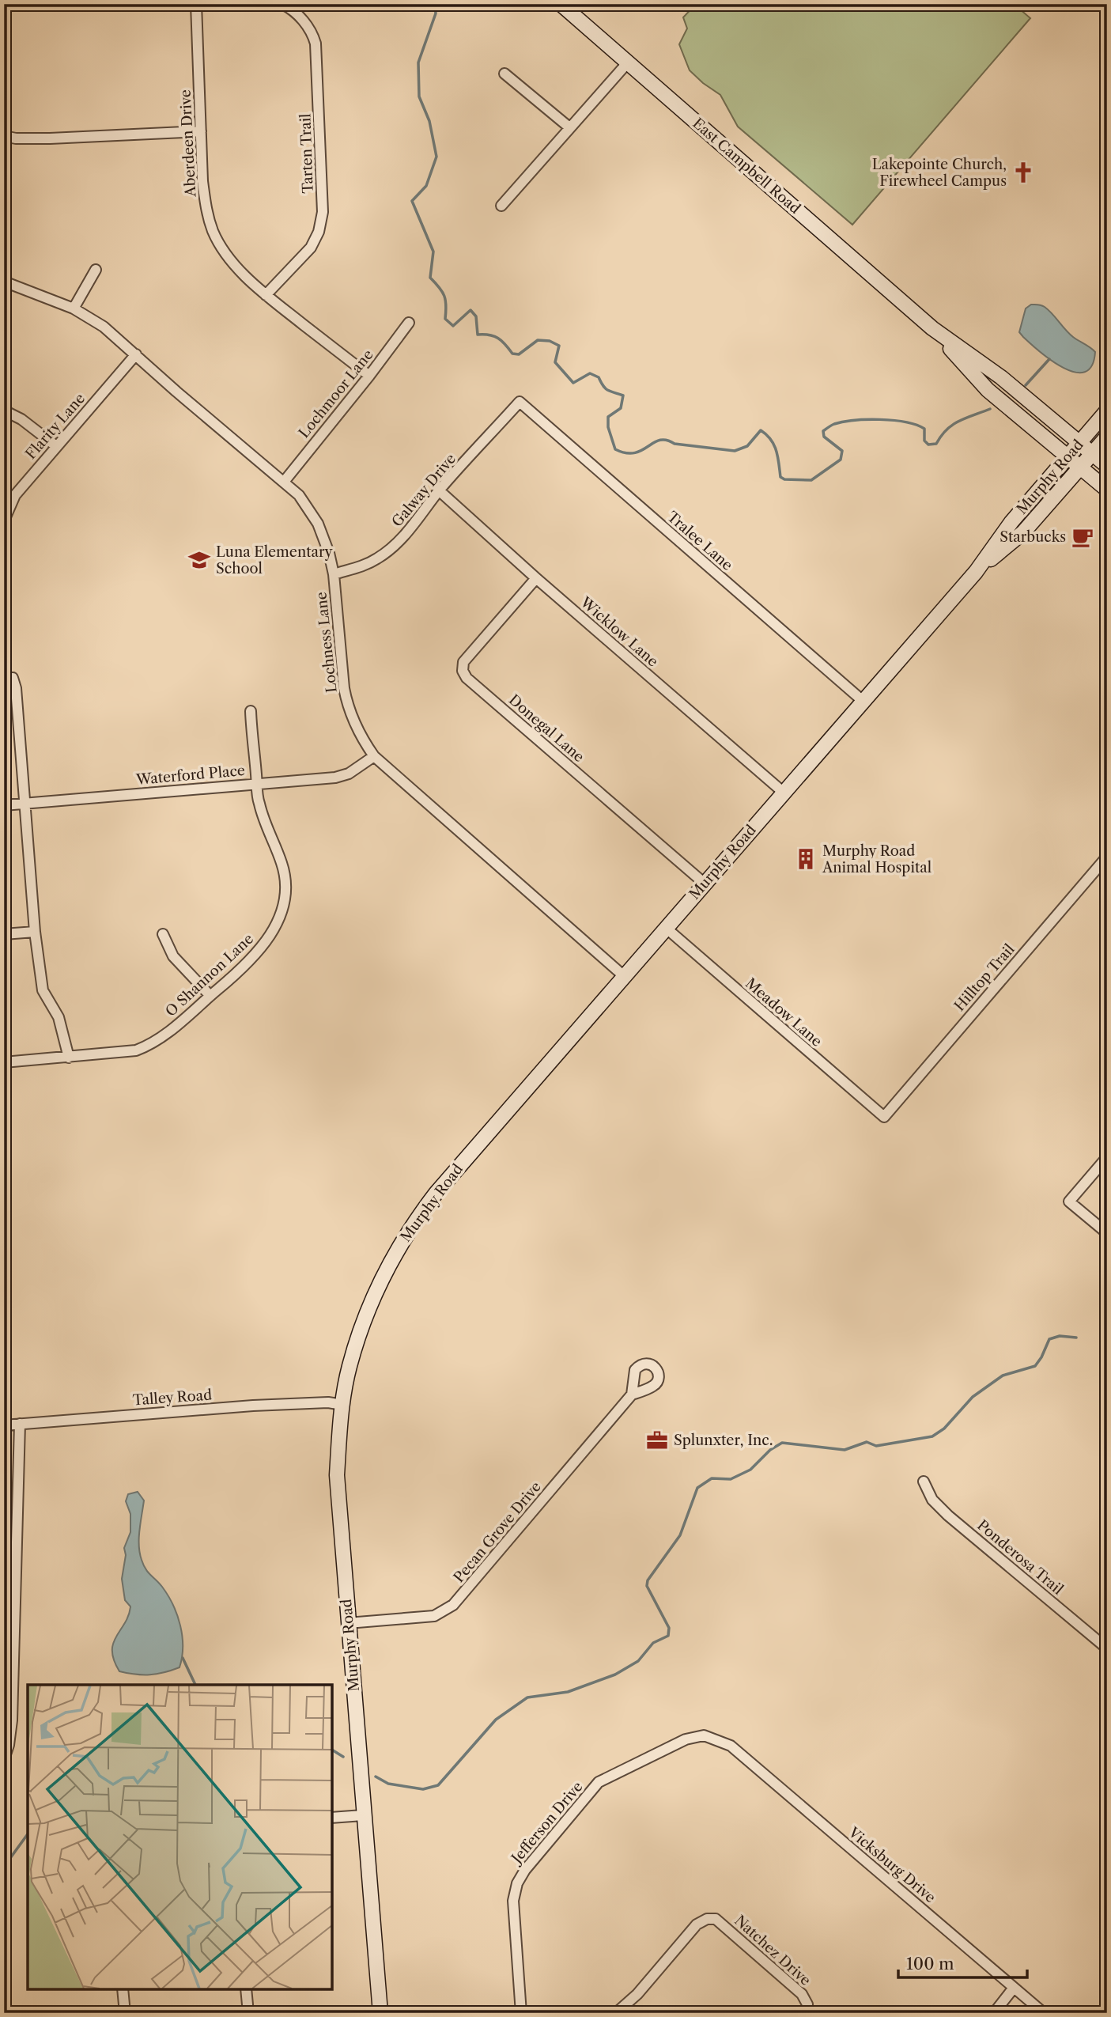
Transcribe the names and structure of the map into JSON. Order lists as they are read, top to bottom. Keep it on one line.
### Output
{"streets":{"main road":["East Campbell Road","Murphy Road"],"street":["Aberdeen Drive","Tarten Trail","Lochmoor Lane","Flarity Lane","Galway Drive","Tralee Lane","Wicklow Lane","Lochness Lane","Donegal Lane","Waterford Place","O Shannon Lane","Hilltop Trail","Meadow Lane","Talley Road","Pecan Grove Drive","Ponderosa Trail","Jefferson Drive","Vicksburg Drive","Natchez Drive"]},"crossings":[["Aberdeen Drive","Tarten Trail"],["Aberdeen Drive","Lochmoor Lane"],["East Campbell Road","Murphy Road"],["Lochmoor Lane","Lochness Lane"],["Flarity Lane","Lochness Lane"],["Murphy Road","Tralee Lane"],["Murphy Road","Wicklow Lane"],["Murphy Road","Lochness Lane"],["Murphy Road","Donegal Lane"],["Murphy Road","Meadow Lane"],["Murphy Road","Talley Road"],["Murphy Road","Pecan Grove Drive"],["Galway Drive","Tralee Lane"],["Galway Drive","Wicklow Lane"],["Galway Drive","Lochness Lane"],["Wicklow Lane","Donegal Lane"],["Lochness Lane","Waterford Place"],["Waterford Place","O Shannon Lane"],["Hilltop Trail","Meadow Lane"],["Jefferson Drive","Vicksburg Drive"]],"places":{"church":["Lakepointe Church, Firewheel Campus"],"cafe":["Starbucks"],"school or university":["Luna Elementary School"],"building":["Murphy Road Animal Hospital"],"office":["Splunxter, Inc."]},"scale_bar":"100 m"}
